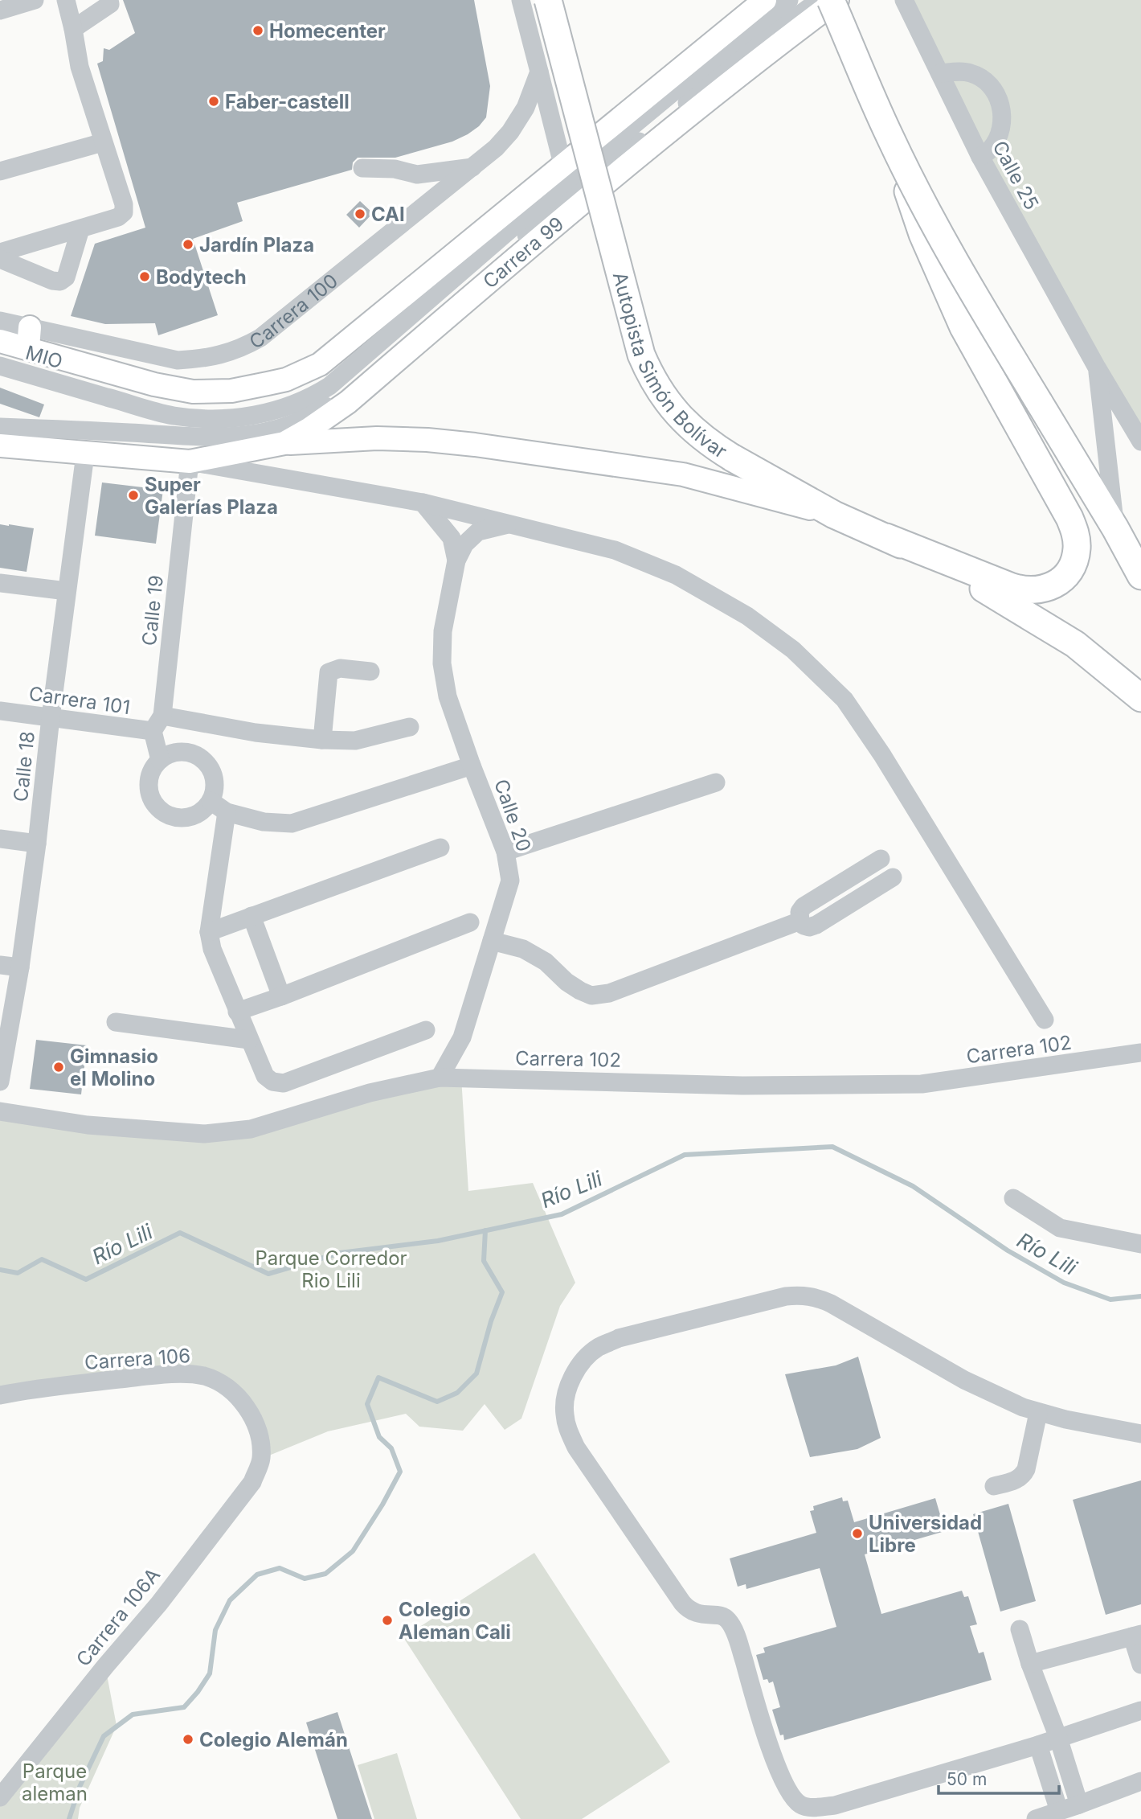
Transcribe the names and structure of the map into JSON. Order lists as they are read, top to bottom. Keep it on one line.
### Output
{"streets":{"highway":["Autopista Simón Bolívar"],"main road":["Carrera 99","Carrera 100"],"street":["Calle 25","MIO","Calle 19","Carrera 101","Calle 18","Calle 20","Carrera 102","Carrera 106","Carrera 106A"]},"crossings":[["Carrera 99","Calle 19"],["Calle 19","Carrera 101"],["Carrera 101","Calle 18"],["Calle 20","Carrera 102"],["Carrera 106","Carrera 106A"]],"water":["Río Lili"],"parks":["Parque Corredor Rio Lili","Parque aleman"],"places":["Homecenter","Faber-castell","CAI","Jardín Plaza","Bodytech","Super Galerías Plaza","Gimnasio el Molino","Universidad Libre","Colegio Aleman Cali","Colegio Alemán"],"scale_bar":"50 m"}
